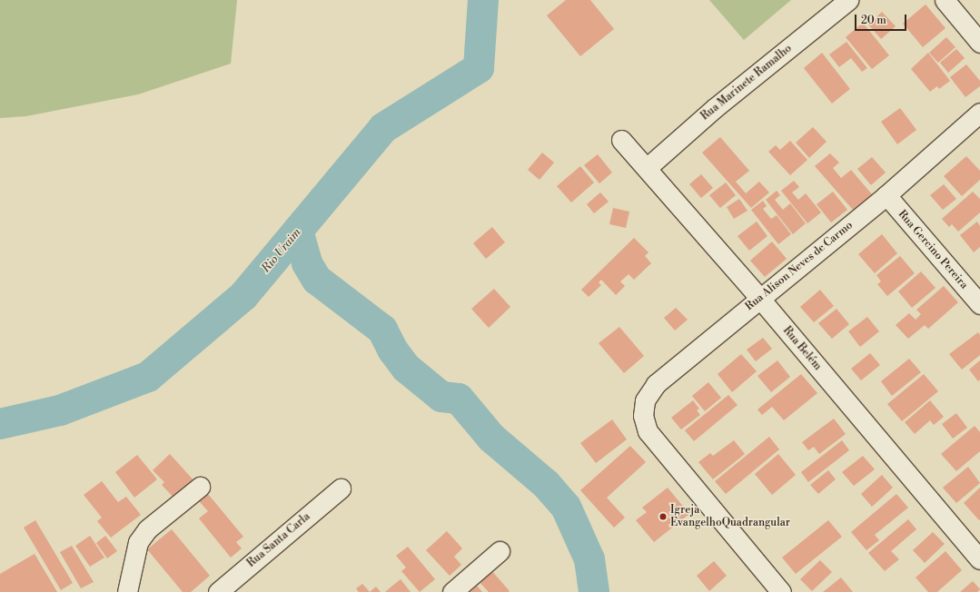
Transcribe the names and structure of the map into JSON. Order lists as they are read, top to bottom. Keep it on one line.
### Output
{"streets":{"street":["Rua Marinete Ramalho","Rua Gercino Pereira","Rua Alison Neves de Carmo","Rua Belém","Rua Santa Carla"]},"crossings":[["Rua Marinete Ramalho","Rua Belém"],["Rua Gercino Pereira","Rua Alison Neves de Carmo"],["Rua Alison Neves de Carmo","Rua Belém"]],"water":["Rio Uraim"],"places":["Igreja EvangelhoQuadrangular"],"scale_bar":"20 m"}
